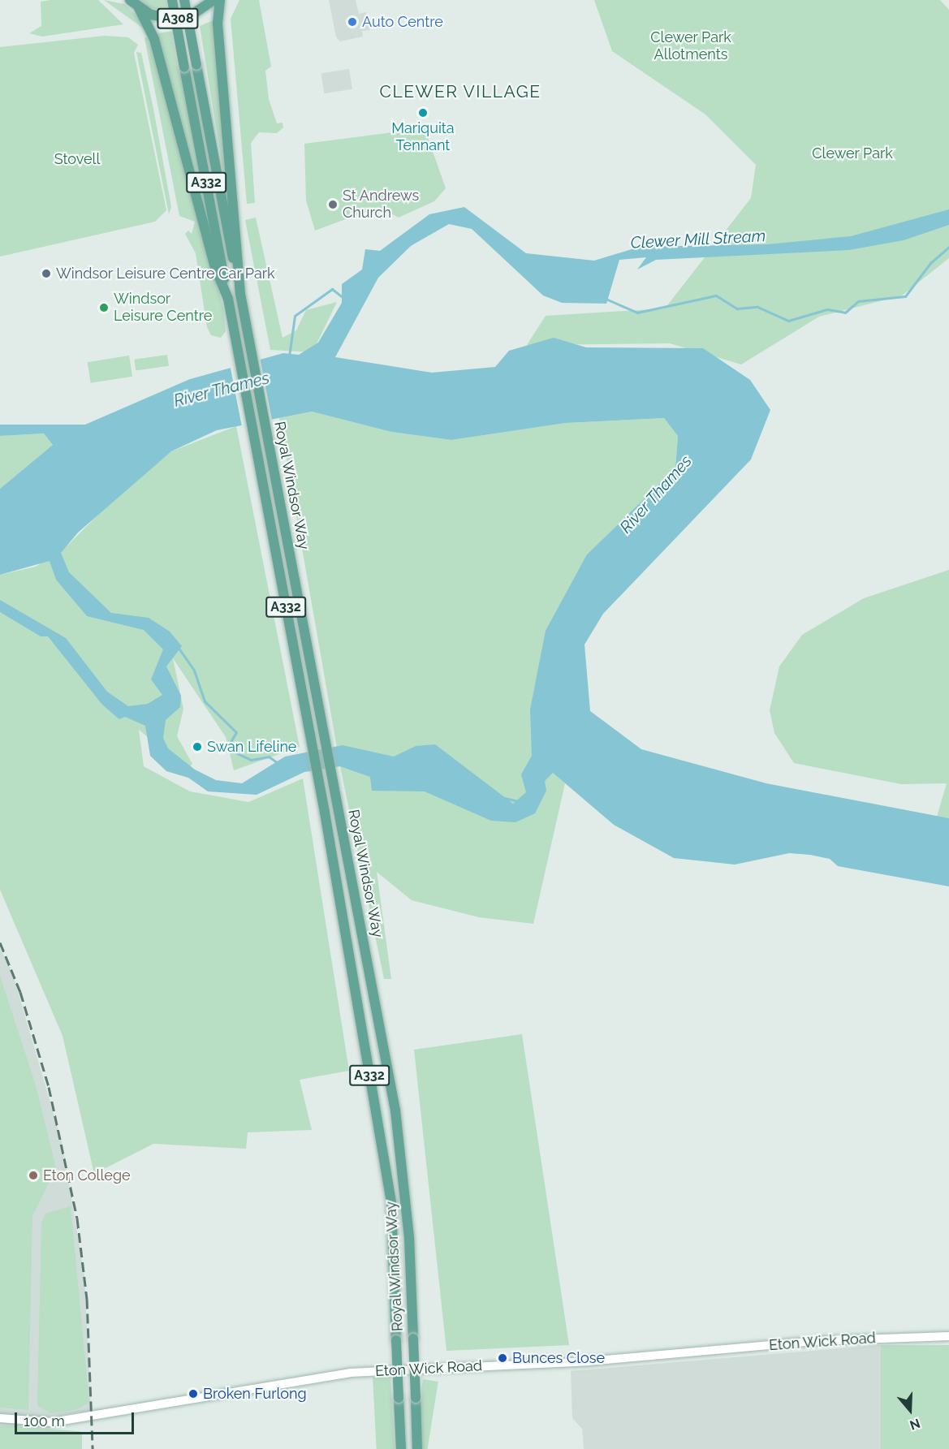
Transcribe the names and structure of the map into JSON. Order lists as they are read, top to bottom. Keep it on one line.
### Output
{"streets":{"main road":["A308","A332","Royal Windsor Way","Eton Wick Road"]},"crossings":[["A332","Royal Windsor Way"]],"districts":["CLEWER VILLAGE"],"water":["Clewer Mill Stream","River Thames"],"parks":["Clewer Park Allotments","Clewer Park","Stovell"],"places":["Auto Centre","Mariquita Tennant","St Andrews Church","Windsor Leisure Centre Car Park","Windsor Leisure Centre","Swan Lifeline","Eton College","Bunces Close","Broken Furlong"],"scale_bar":"100 m","north":"bottom"}
